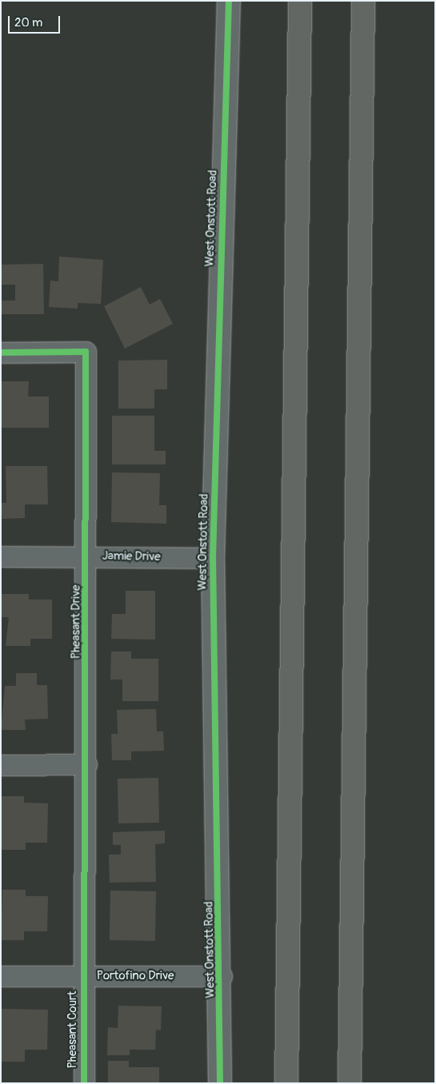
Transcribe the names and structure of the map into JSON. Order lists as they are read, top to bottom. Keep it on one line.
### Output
{"streets":{"street":["West Onstott Road","Jamie Drive","Pheasant Drive","Portofino Drive","Pheasant Court"]},"crossings":[["West Onstott Road","Jamie Drive"],["West Onstott Road","Portofino Drive"],["Jamie Drive","Pheasant Drive"],["Pheasant Drive","Portofino Drive"],["Pheasant Drive","Pheasant Court"],["Portofino Drive","Pheasant Court"]],"scale_bar":"20 m"}
